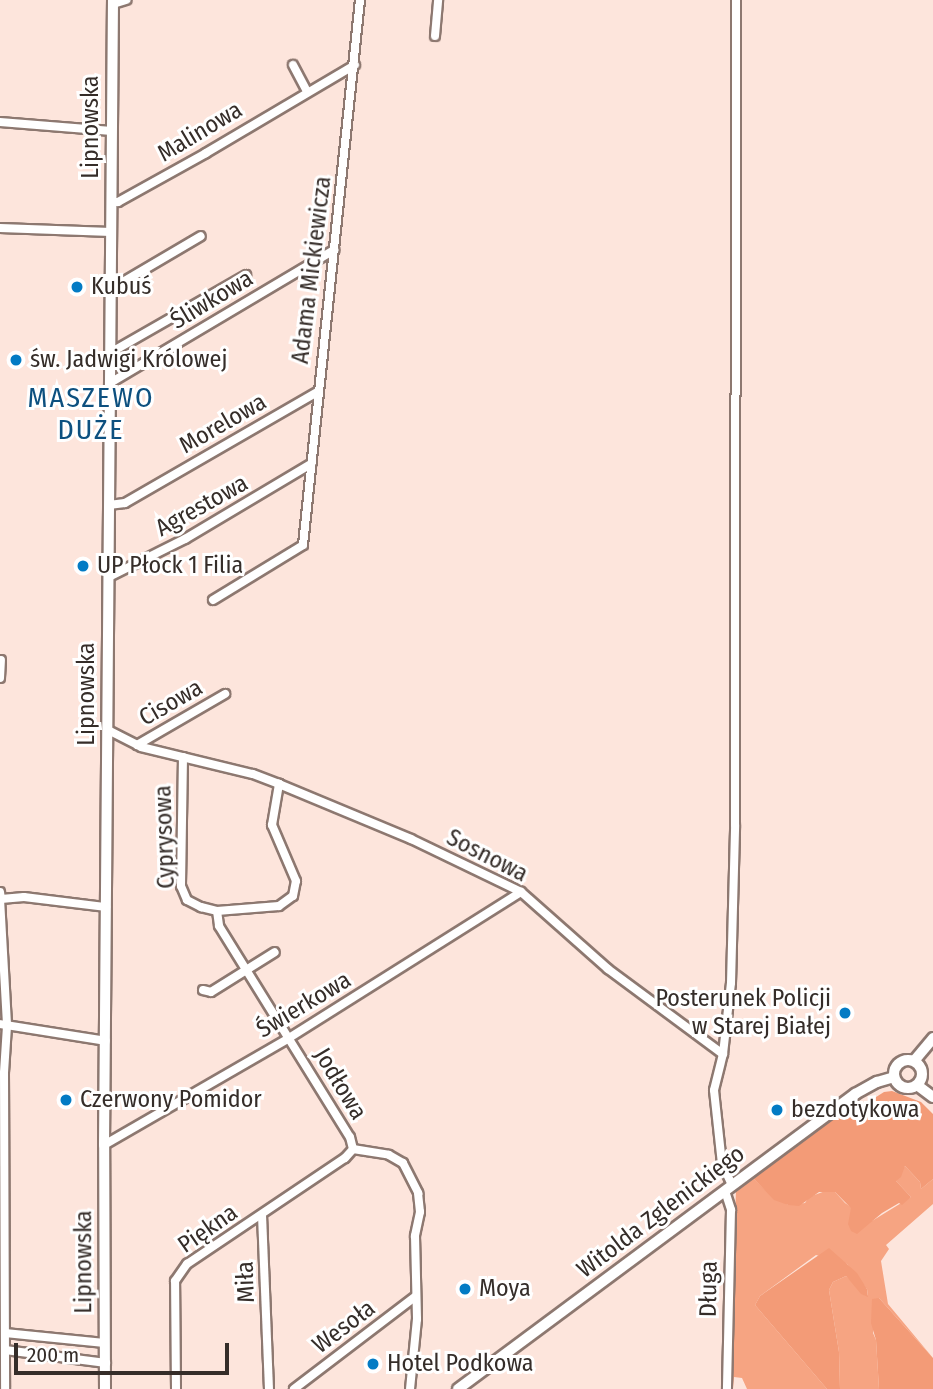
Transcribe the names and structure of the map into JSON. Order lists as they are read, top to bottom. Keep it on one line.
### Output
{"streets":{"main road":["Lipnowska","Witolda Zglenickiego"],"street":["Malinowa","Adama Mickiewicza","Śliwkowa","Morelowa","Agrestowa","Cisowa","Cyprysowa","Sosnowa","Świerkowa","Jodłowa","Piękna","Miła","Długa","Wesoła"]},"crossings":[["Lipnowska","Malinowa"],["Lipnowska","Śliwkowa"],["Lipnowska","Morelowa"],["Lipnowska","Agrestowa"],["Lipnowska","Sosnowa"],["Lipnowska","Świerkowa"],["Malinowa","Adama Mickiewicza"],["Adama Mickiewicza","Śliwkowa"],["Adama Mickiewicza","Morelowa"],["Adama Mickiewicza","Agrestowa"],["Cisowa","Sosnowa"],["Cyprysowa","Sosnowa"],["Cyprysowa","Jodłowa"],["Sosnowa","Świerkowa"],["Świerkowa","Jodłowa"],["Jodłowa","Piękna"],["Witolda Zglenickiego","Długa"],["Piękna","Miła"]],"districts":["MASZEWO DUŻE"],"places":["Kubuś","św. Jadwigi Królowej","UP Płock 1 Filia","Posterunek Policji w Starej Białej","Czerwony Pomidor","bezdotykowa","Moya","Hotel Podkowa"],"scale_bar":"200 m"}
